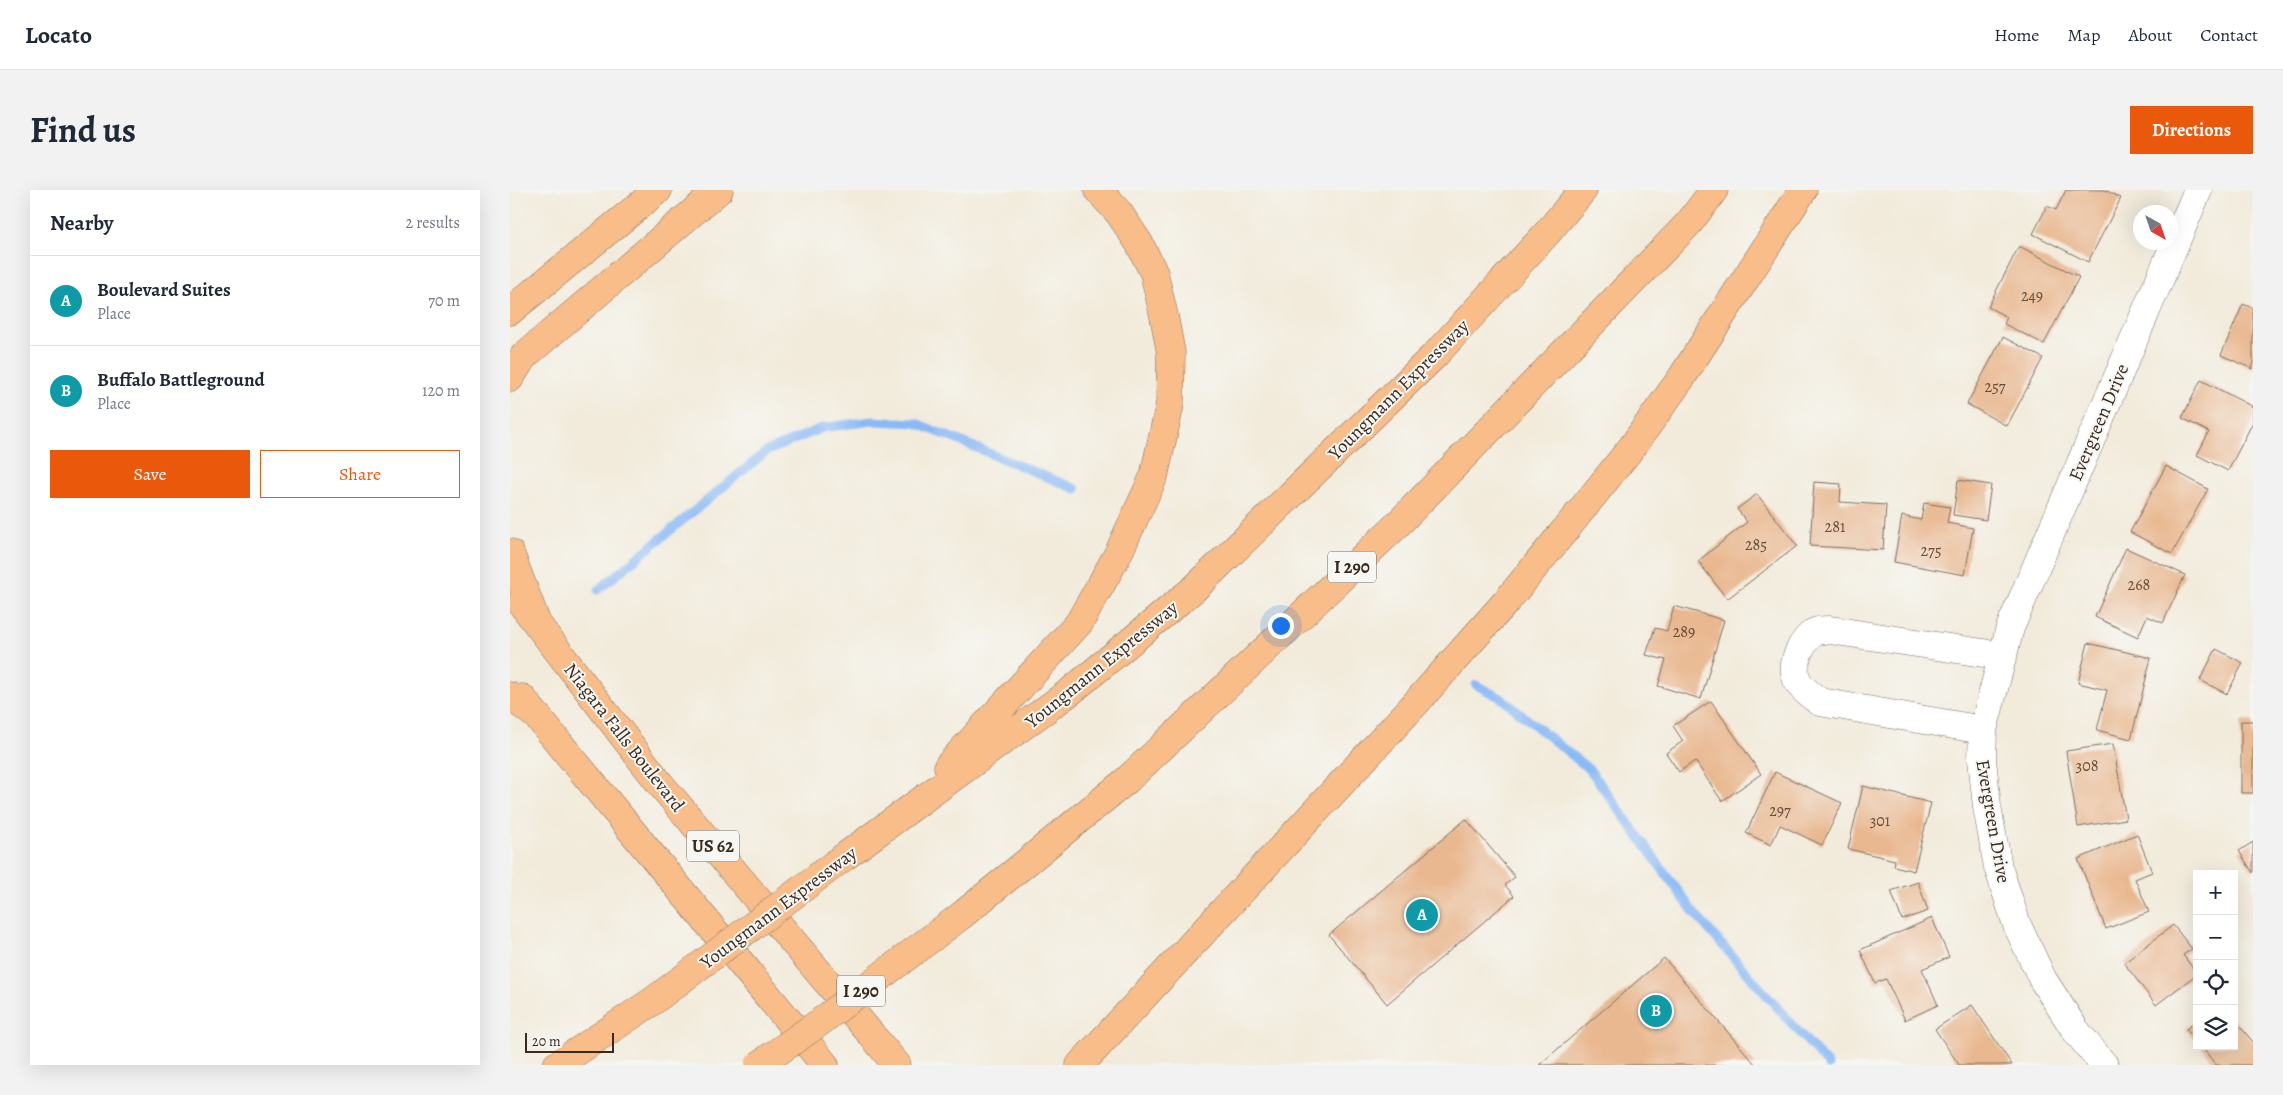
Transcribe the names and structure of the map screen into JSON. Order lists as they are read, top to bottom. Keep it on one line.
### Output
{"streets":{"main road":["Youngmann Expressway","I 290","Niagara Falls Boulevard","US 62"],"street":["Evergreen Drive"]},"house_numbers":["249","257","281","285","275","268","289","308","297","301"],"scale_bar":"20 m","north":"bottom right","page":{"header":"Locato","nav":["Home","Map","About","Contact"],"title":"Find us","buttons":["Directions",["Save","Share"]],"heading":["Nearby","2 results"],"list":[{"mark":"A","name":"Boulevard Suites","note":"Place","value":"70 m"},{"mark":"B","name":"Buffalo Battleground","note":"Place","value":"120 m"}],"map_buttons":["+","−"],"pins":["A","B"],"scale":"20 m"}}
